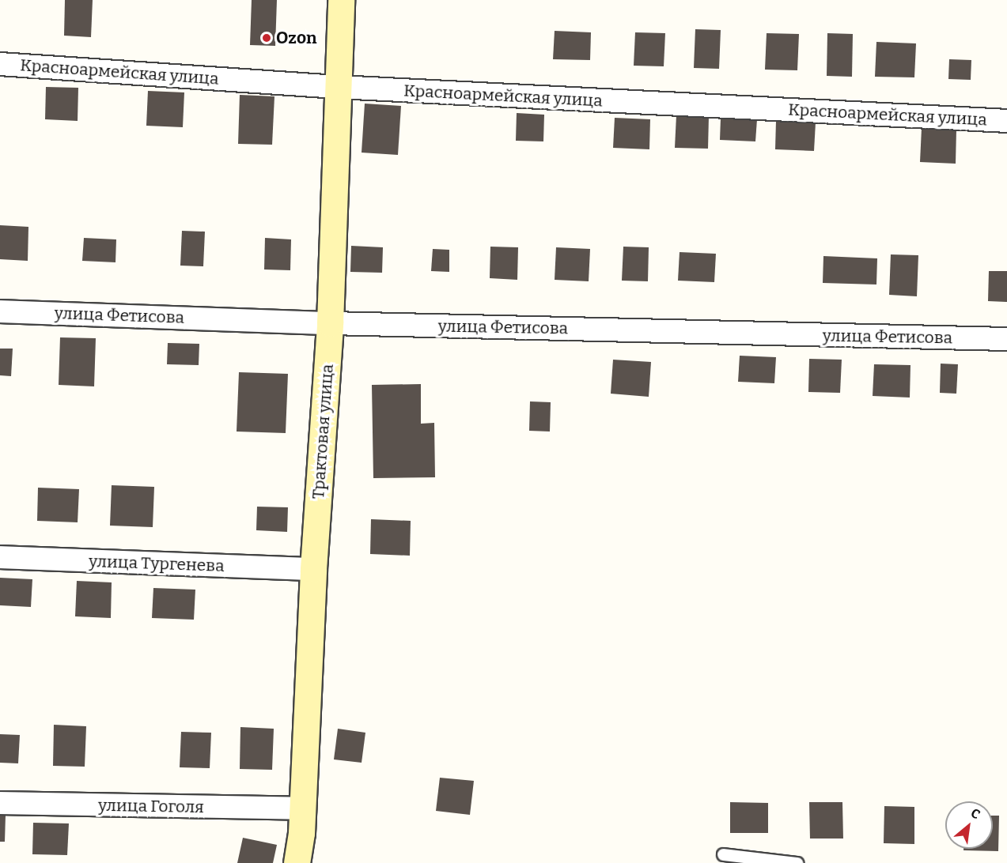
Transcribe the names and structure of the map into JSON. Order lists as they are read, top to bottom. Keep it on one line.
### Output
{"streets":{"street":["Красноармейская улица","улица Фетисова","Трактовая улица","улица Тургенева","улица Гоголя"]},"crossings":[["Красноармейская улица","Трактовая улица"],["улица Фетисова","Трактовая улица"],["Трактовая улица","улица Тургенева"],["Трактовая улица","улица Гоголя"]],"places":["Ozon"],"north":"top right"}
